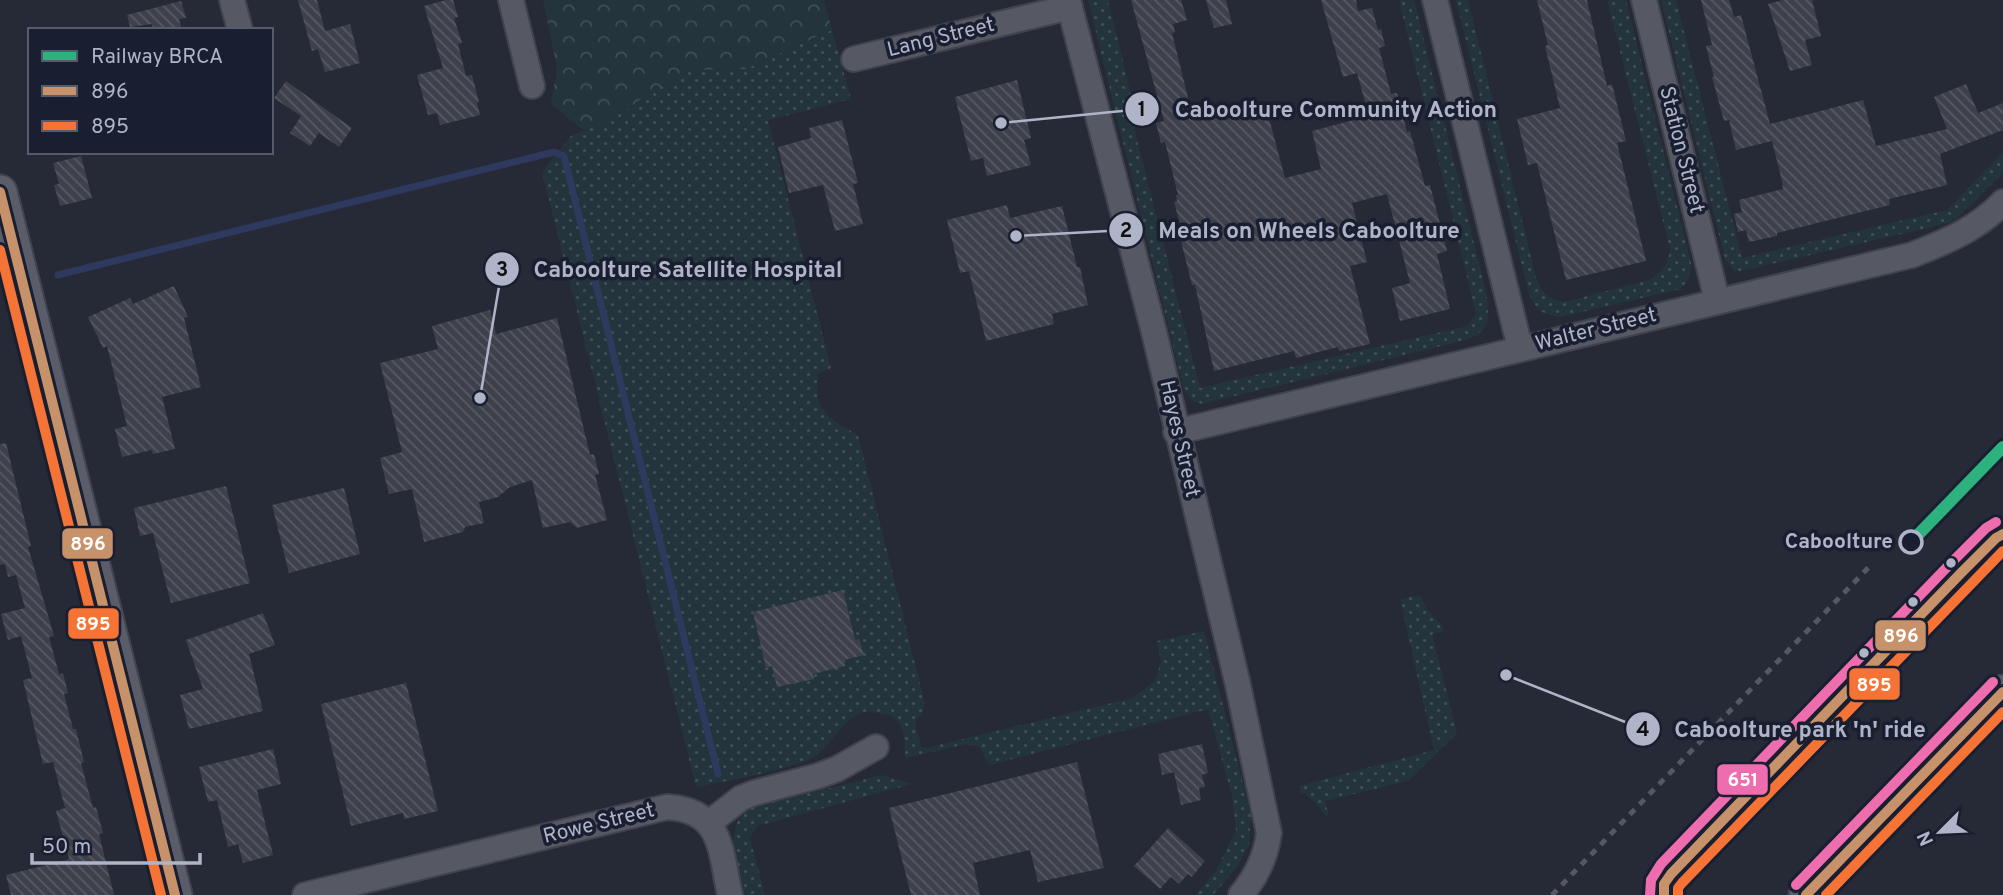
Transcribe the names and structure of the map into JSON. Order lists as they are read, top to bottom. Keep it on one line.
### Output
{"streets":{"street":["Lang Street","Station Street","Walter Street","Hayes Street","Rowe Street"]},"crossings":[["Lang Street","Hayes Street"],["Station Street","Walter Street"],["Walter Street","Hayes Street"]],"places":["Caboolture Community Action","Meals on Wheels Caboolture","Caboolture Satellite Hospital","Caboolture","Caboolture park 'n' ride"],"lines":["transit line 896","transit line 895","rail line BRCA","transit line 651"],"legend":["Railway BRCA","896","895"],"scale_bar":"50 m","north":"bottom left"}
